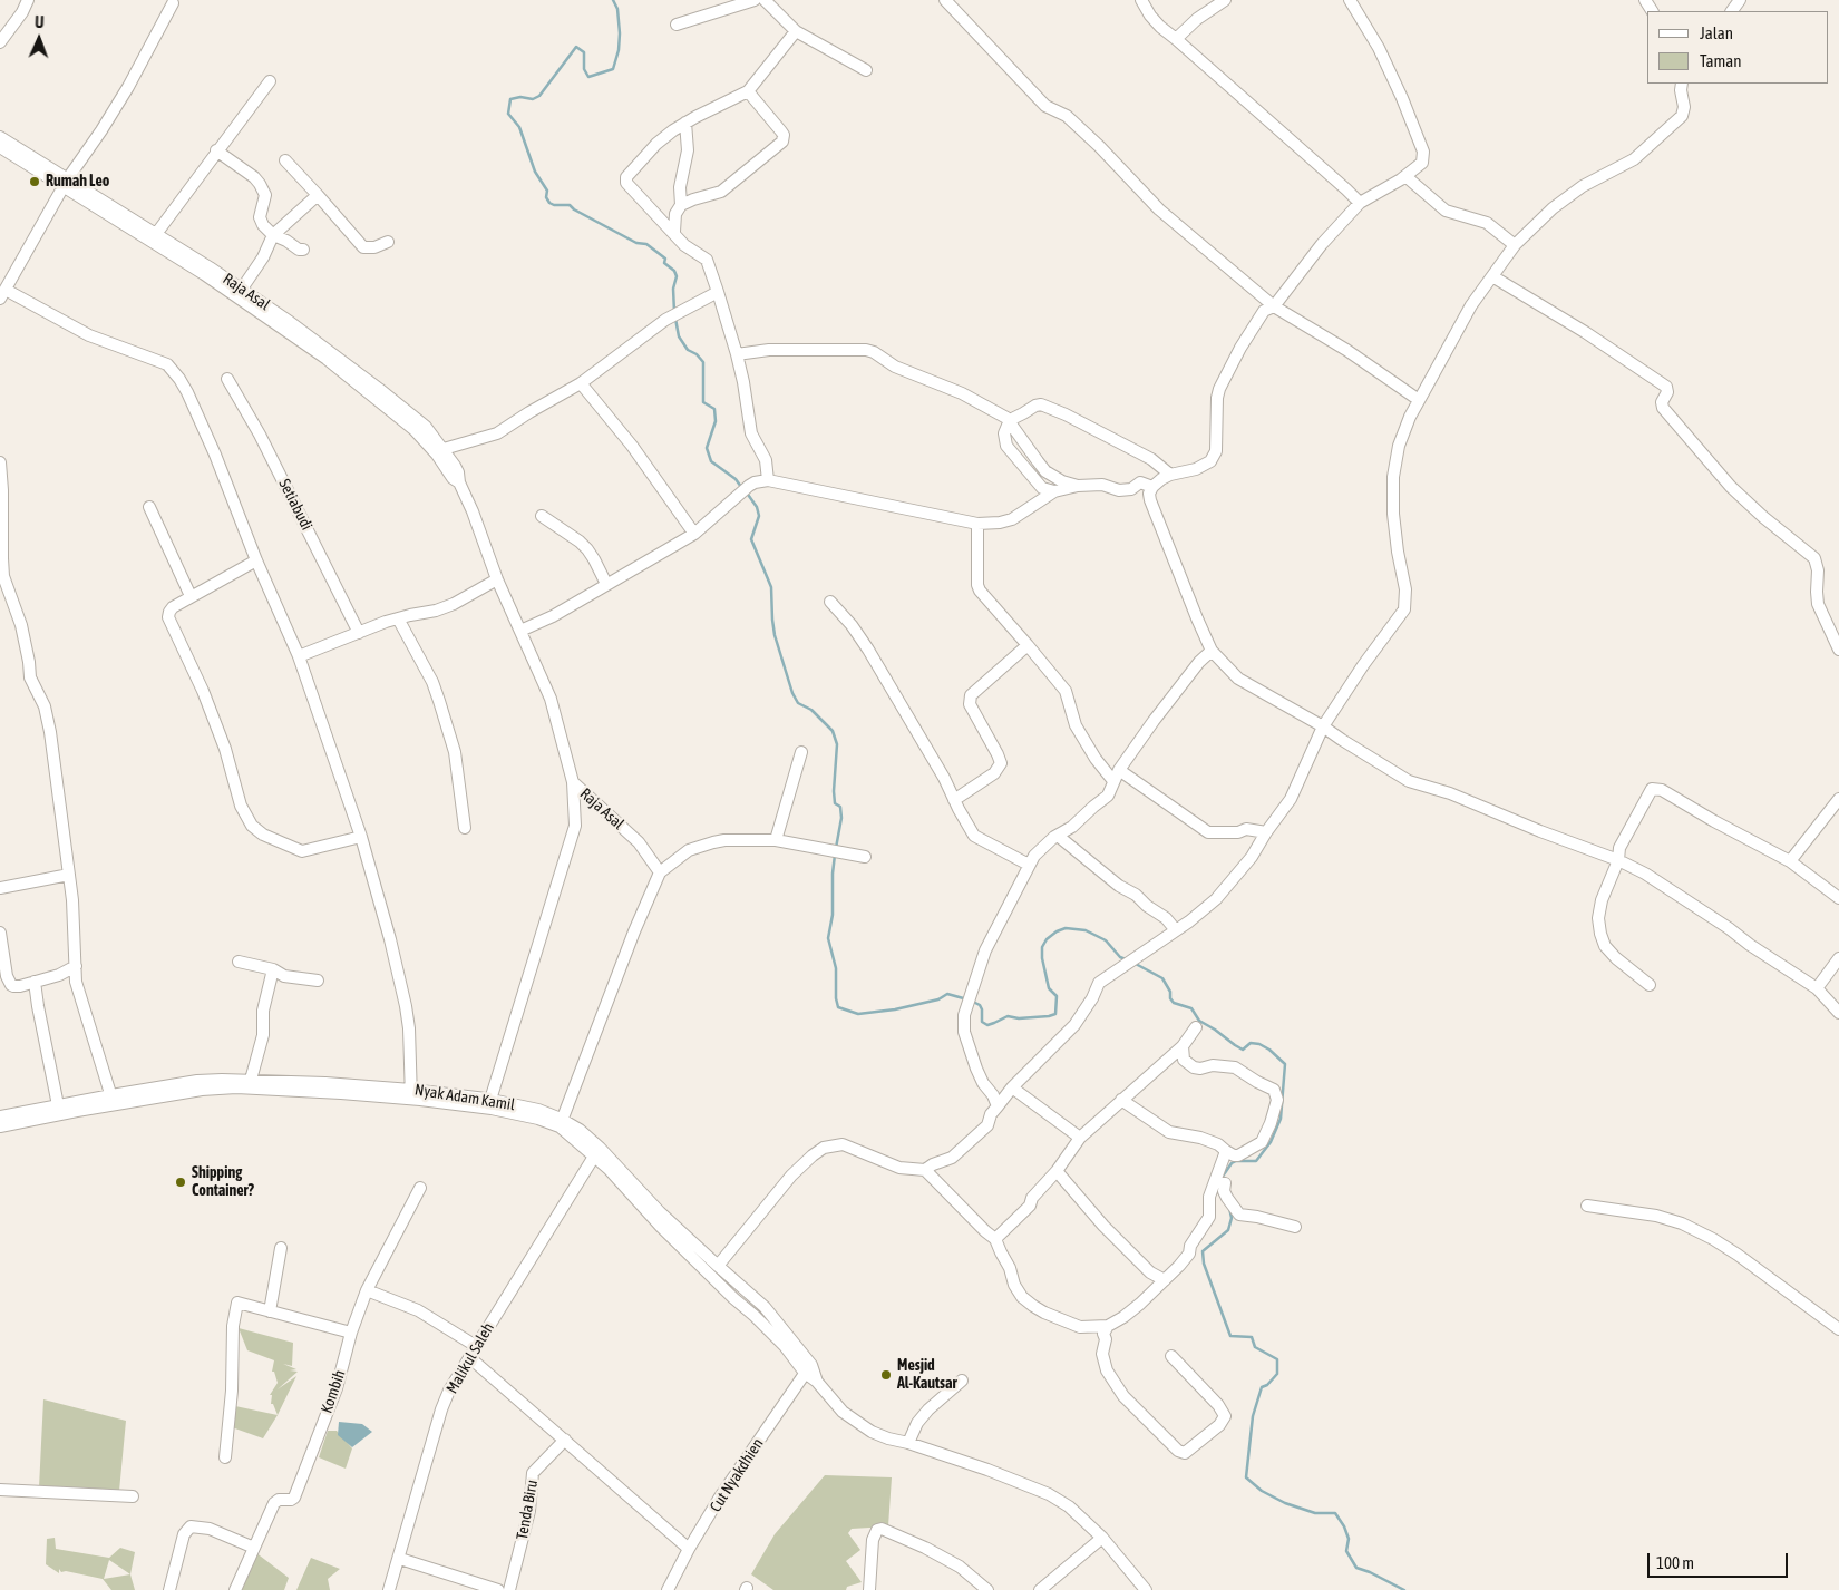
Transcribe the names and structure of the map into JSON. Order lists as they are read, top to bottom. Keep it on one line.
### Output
{"streets":{"street":["Raja Asal","Setiabudi","Nyak Adam Kamil","Malikul Saleh","Kombih","Cut Nyakdhien","Tenda Biru"]},"crossings":[["Nyak Adam Kamil","Malikul Saleh"],["Nyak Adam Kamil","Cut Nyakdhien"]],"places":["Rumah Leo","Shipping Container?","Mesjid Al-Kautsar"],"legend":["Jalan","Taman"],"scale_bar":"100 m","north":"top"}
